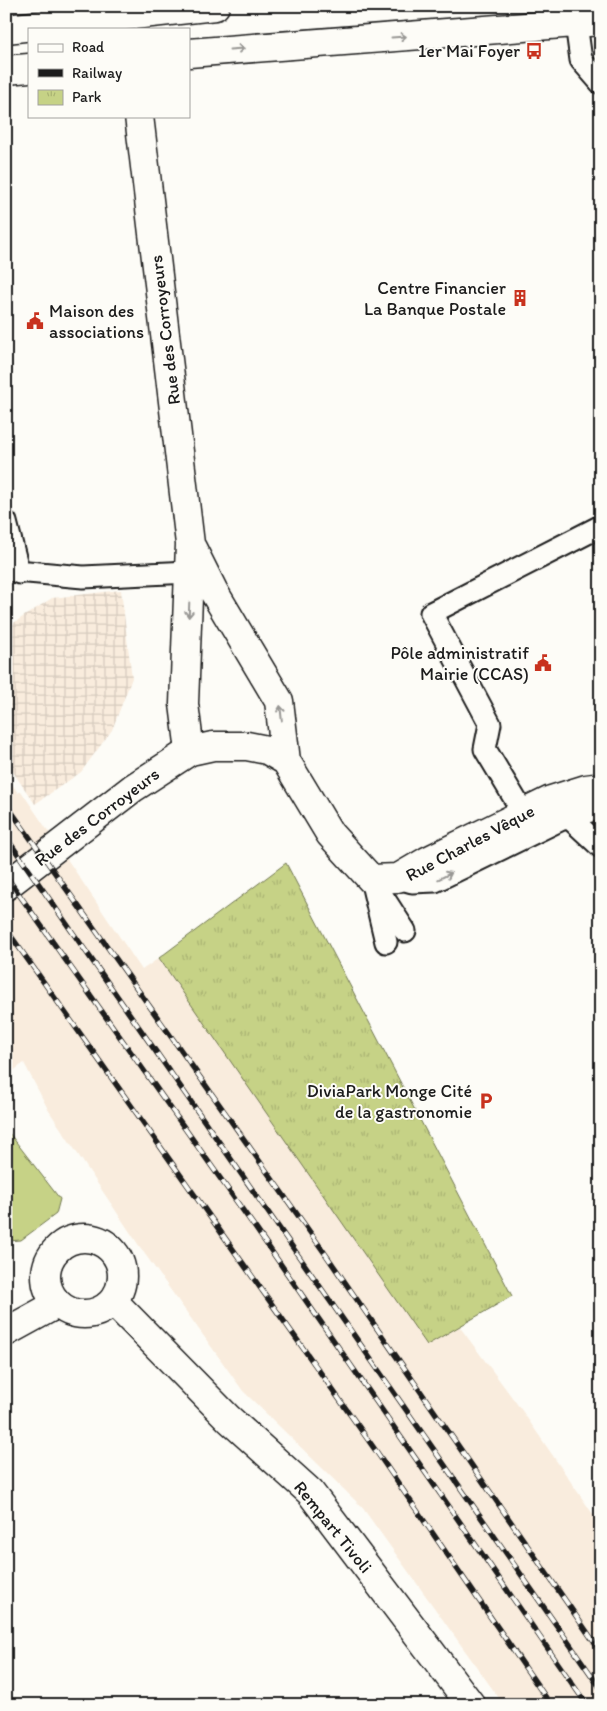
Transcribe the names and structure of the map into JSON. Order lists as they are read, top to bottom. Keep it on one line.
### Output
{"streets":{"street":["Rue des Corroyeurs","Rue Charles Vêque","Rempart Tivoli"]},"places":{"bus stop":["1er Mai Foyer"],"building":["Centre Financier La Banque Postale"],"public building":["Maison des associations","Pôle administratif Mairie (CCAS)"],"parking":["DiviaPark Monge Cité de la gastronomie"]},"legend":["Road","Railway","Park"]}
